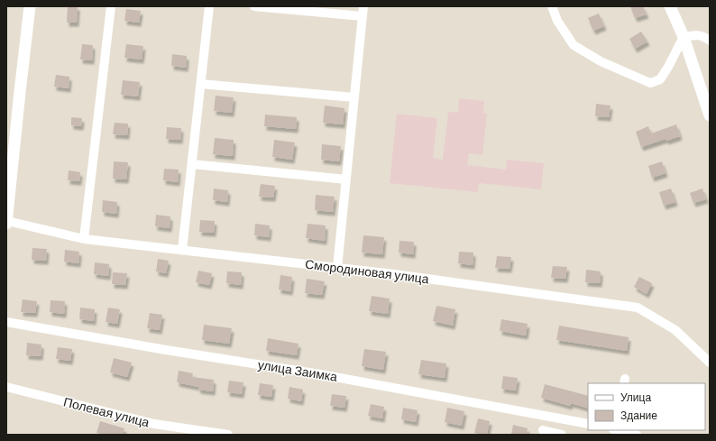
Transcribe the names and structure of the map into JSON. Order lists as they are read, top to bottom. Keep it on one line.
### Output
{"streets":{"street":["Смородиновая улица","улица Заимка","Полевая улица"]},"legend":["Улица","Здание"]}
